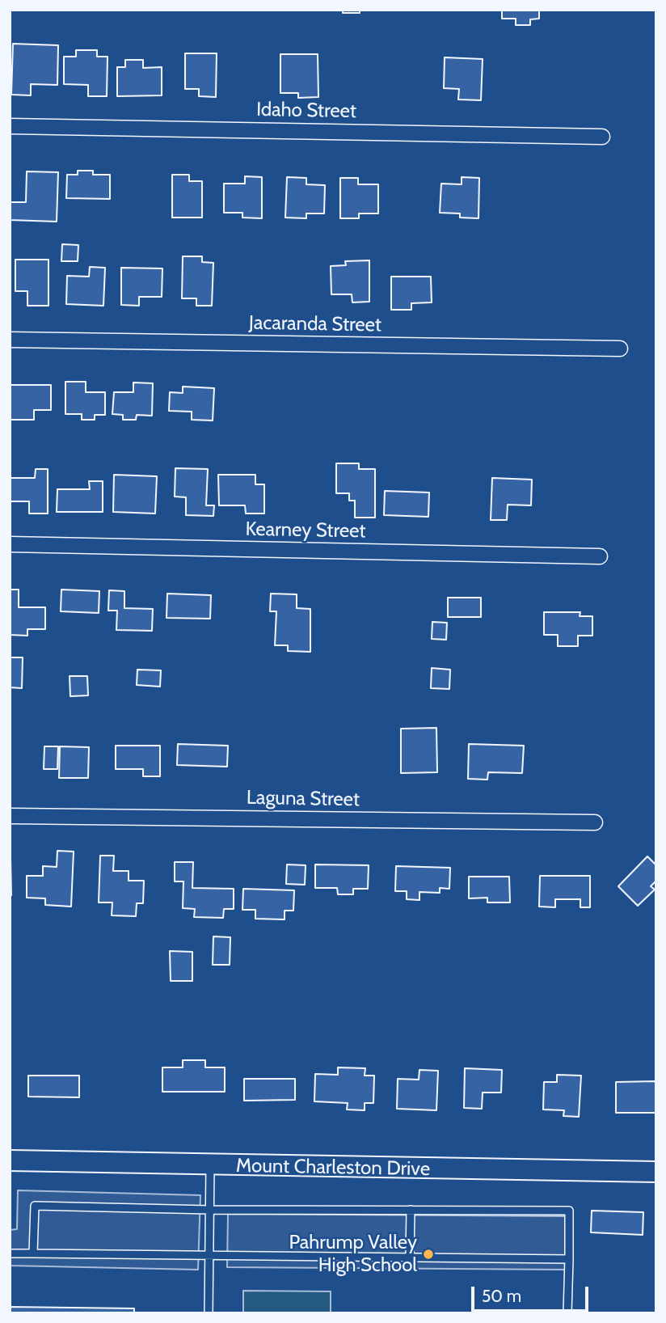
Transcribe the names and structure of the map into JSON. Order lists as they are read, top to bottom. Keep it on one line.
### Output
{"streets":{"street":["Idaho Street","Jacaranda Street","Kearney Street","Laguna Street","Mount Charleston Drive"]},"places":["Pahrump Valley High School"],"scale_bar":"50 m"}
